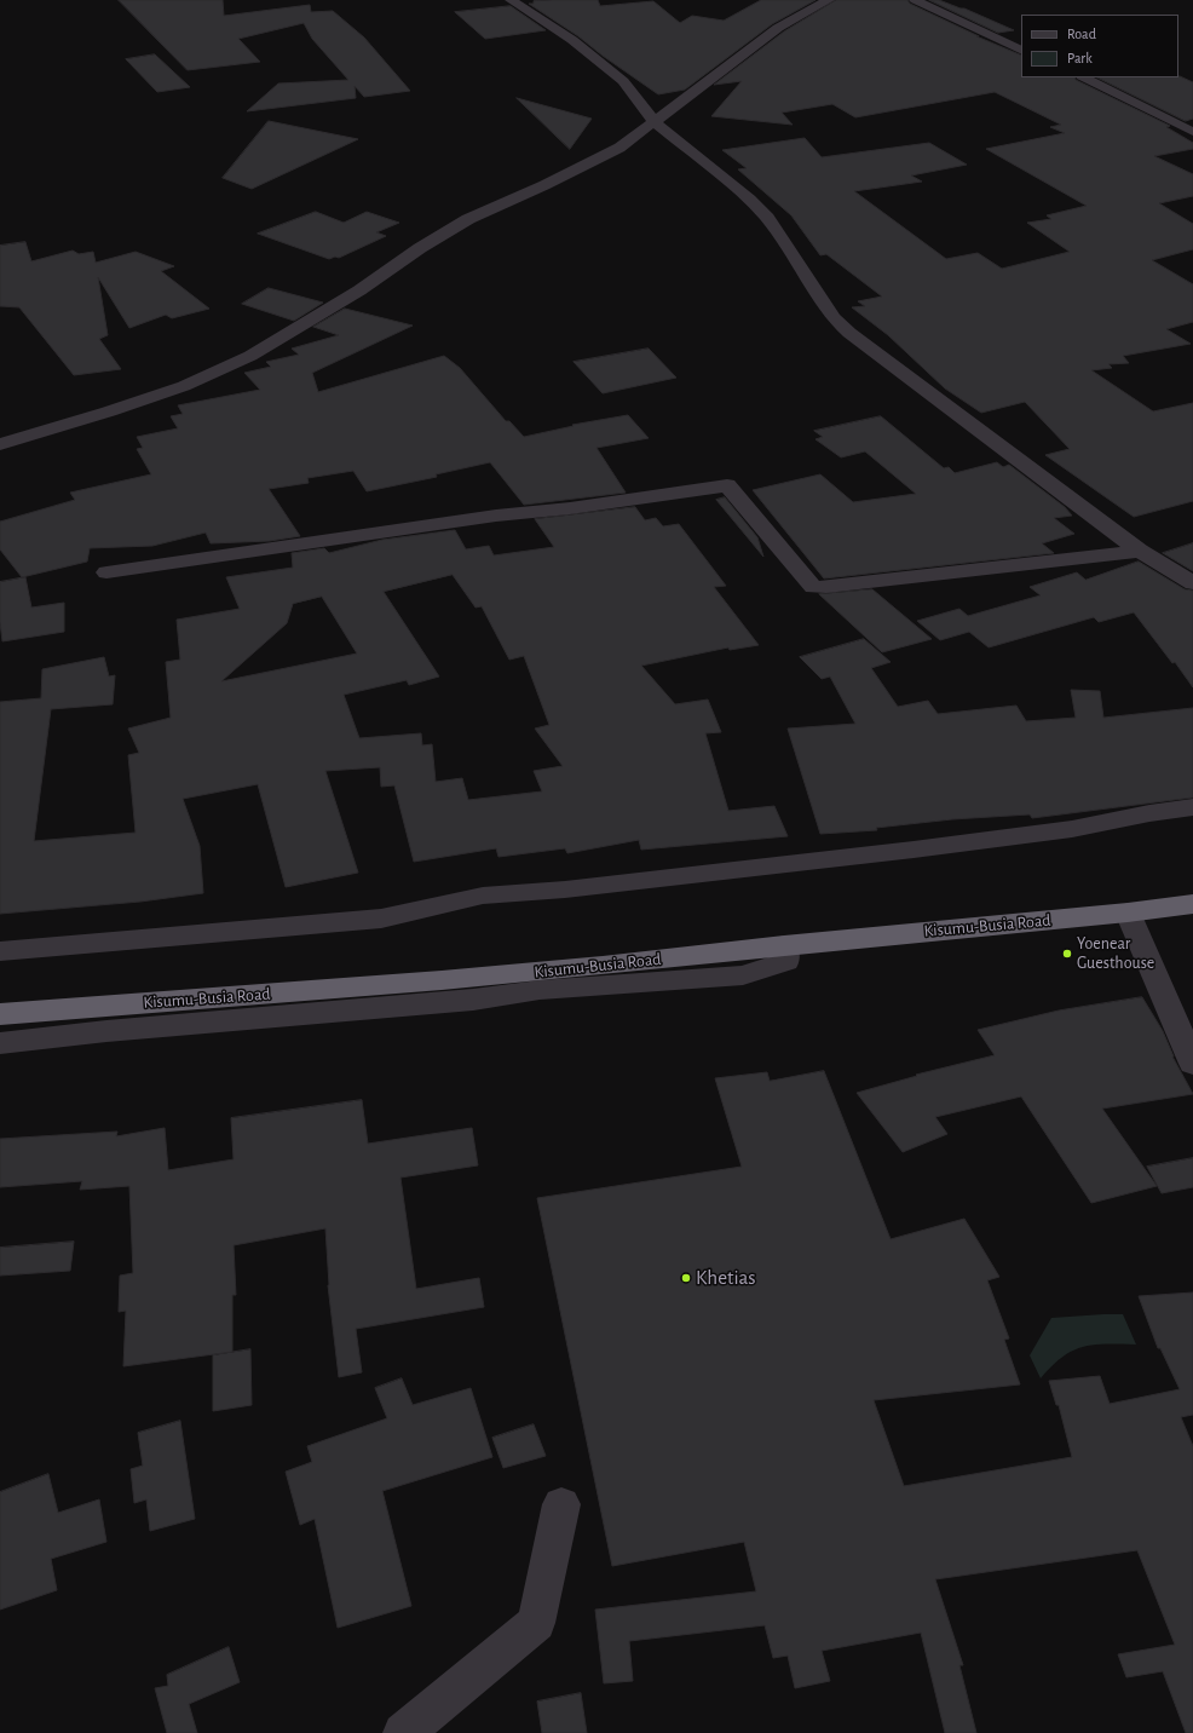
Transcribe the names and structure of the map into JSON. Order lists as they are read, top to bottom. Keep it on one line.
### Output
{"streets":{"highway":["Kisumu-Busia Road"]},"places":["Yoenear Guesthouse","Khetias"],"legend":["Road","Park"]}
